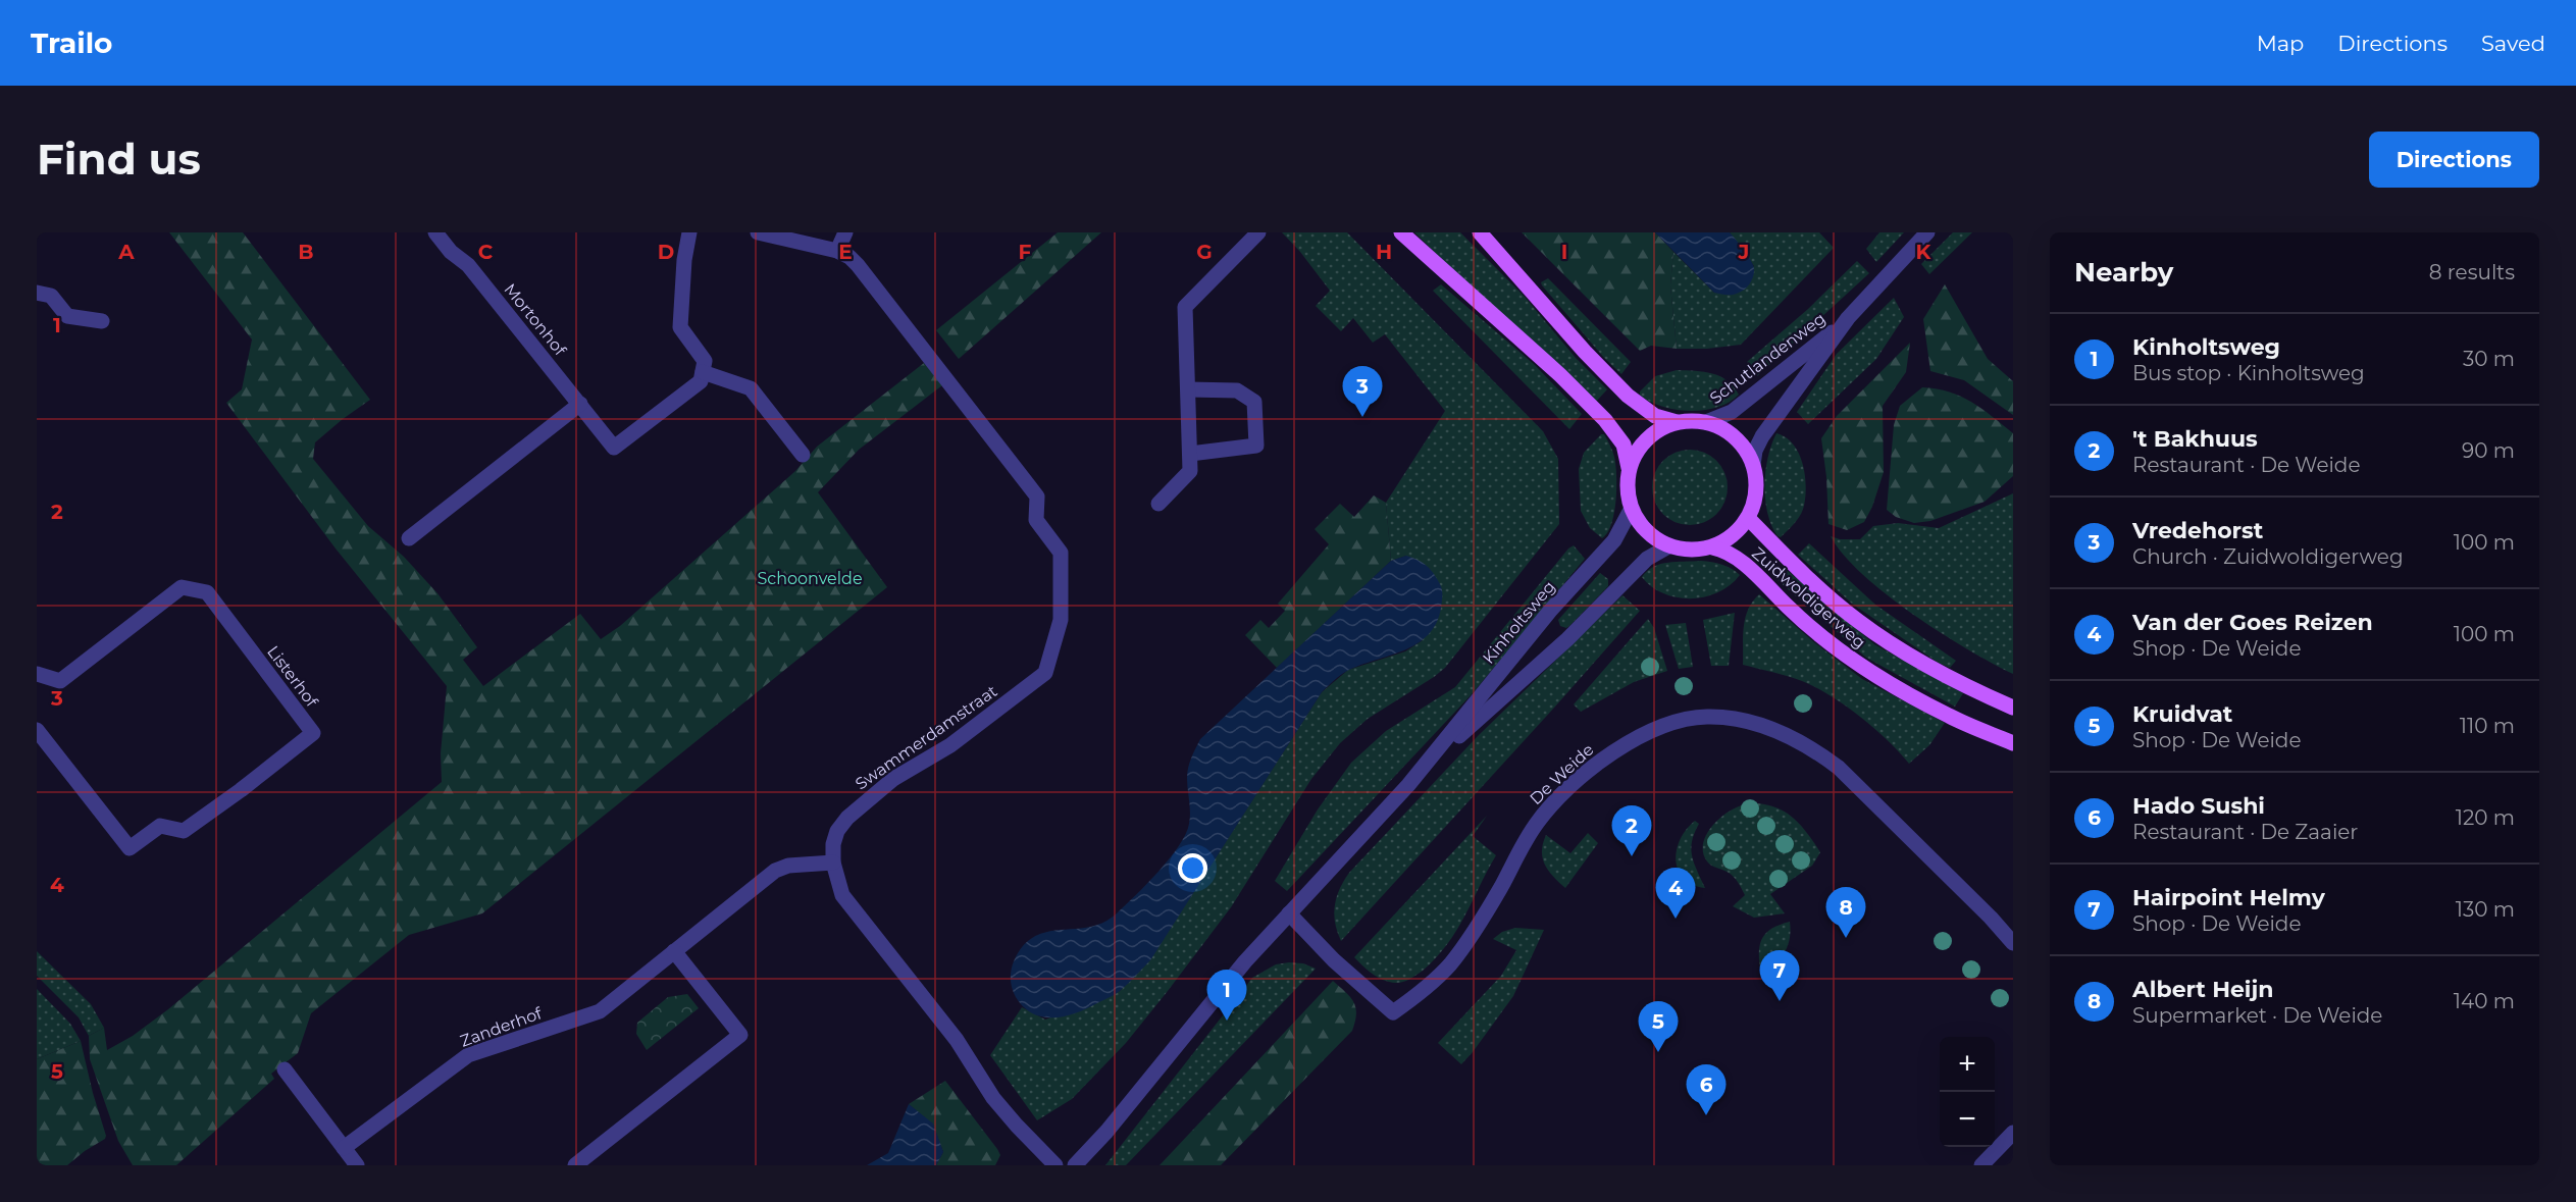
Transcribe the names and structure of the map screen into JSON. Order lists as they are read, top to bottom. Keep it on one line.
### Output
{"streets":{"main road":["Zuidwoldigerweg"],"street":["Mortonhof","Schutlandenweg","Kinholtsweg","Listerhof","Swammerdamstraat","De Weide","Zanderhof"]},"crossings":[["Schutlandenweg","Zuidwoldigerweg"],["Schutlandenweg","Kinholtsweg"],["Zuidwoldigerweg","Kinholtsweg"],["Kinholtsweg","De Weide"],["Swammerdamstraat","Zanderhof"]],"parks":["Schoonvelde"],"page":{"header":"Trailo","nav":["Map","Directions","Saved"],"buttons":"Directions","title":"Find us","heading":["Nearby","8 results"],"list":[{"mark":"1","name":"Kinholtsweg","note":"Bus stop · Kinholtsweg","value":"30 m"},{"mark":"2","name":"'t Bakhuus","note":"Restaurant · De Weide","value":"90 m"},{"mark":"3","name":"Vredehorst","note":"Church · Zuidwoldigerweg","value":"100 m"},{"mark":"4","name":"Van der Goes Reizen","note":"Shop · De Weide","value":"100 m"},{"mark":"5","name":"Kruidvat","note":"Shop · De Weide","value":"110 m"},{"mark":"6","name":"Hado Sushi","note":"Restaurant · De Zaaier","value":"120 m"},{"mark":"7","name":"Hairpoint Helmy","note":"Shop · De Weide","value":"130 m"},{"mark":"8","name":"Albert Heijn","note":"Supermarket · De Weide","value":"140 m"}],"pins":["3","2","4","8","7","1","5","6"],"map_buttons":["+","−"]},"grid":{"columns":["A","B","C","D","E","F","G","H","I","J","K"],"rows":["1","2","3","4","5"]}}
